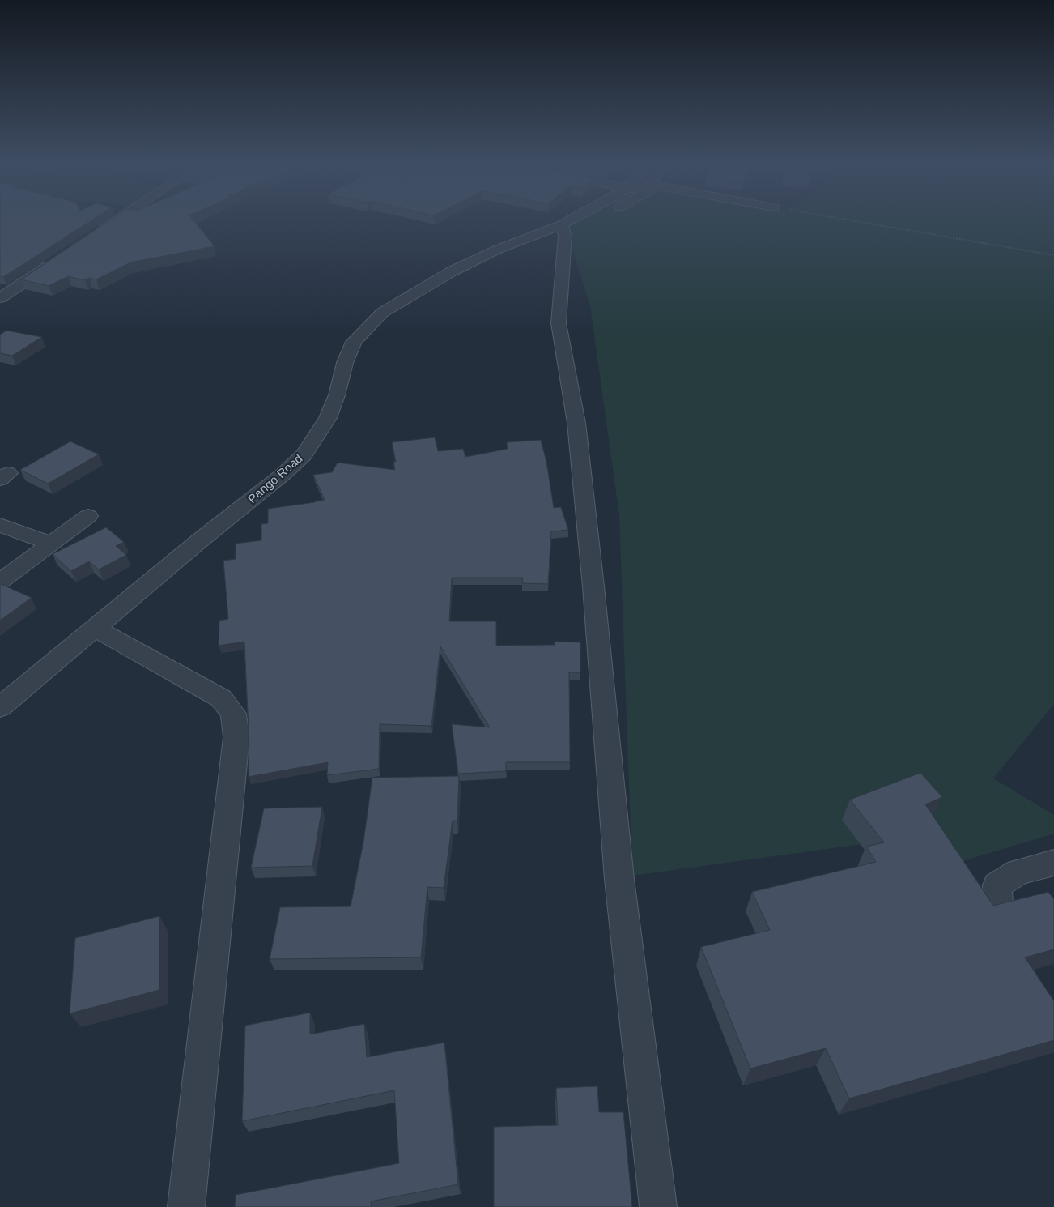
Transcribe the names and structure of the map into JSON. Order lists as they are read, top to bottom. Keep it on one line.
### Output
{"streets":{"street":["Pango Road"]}}
